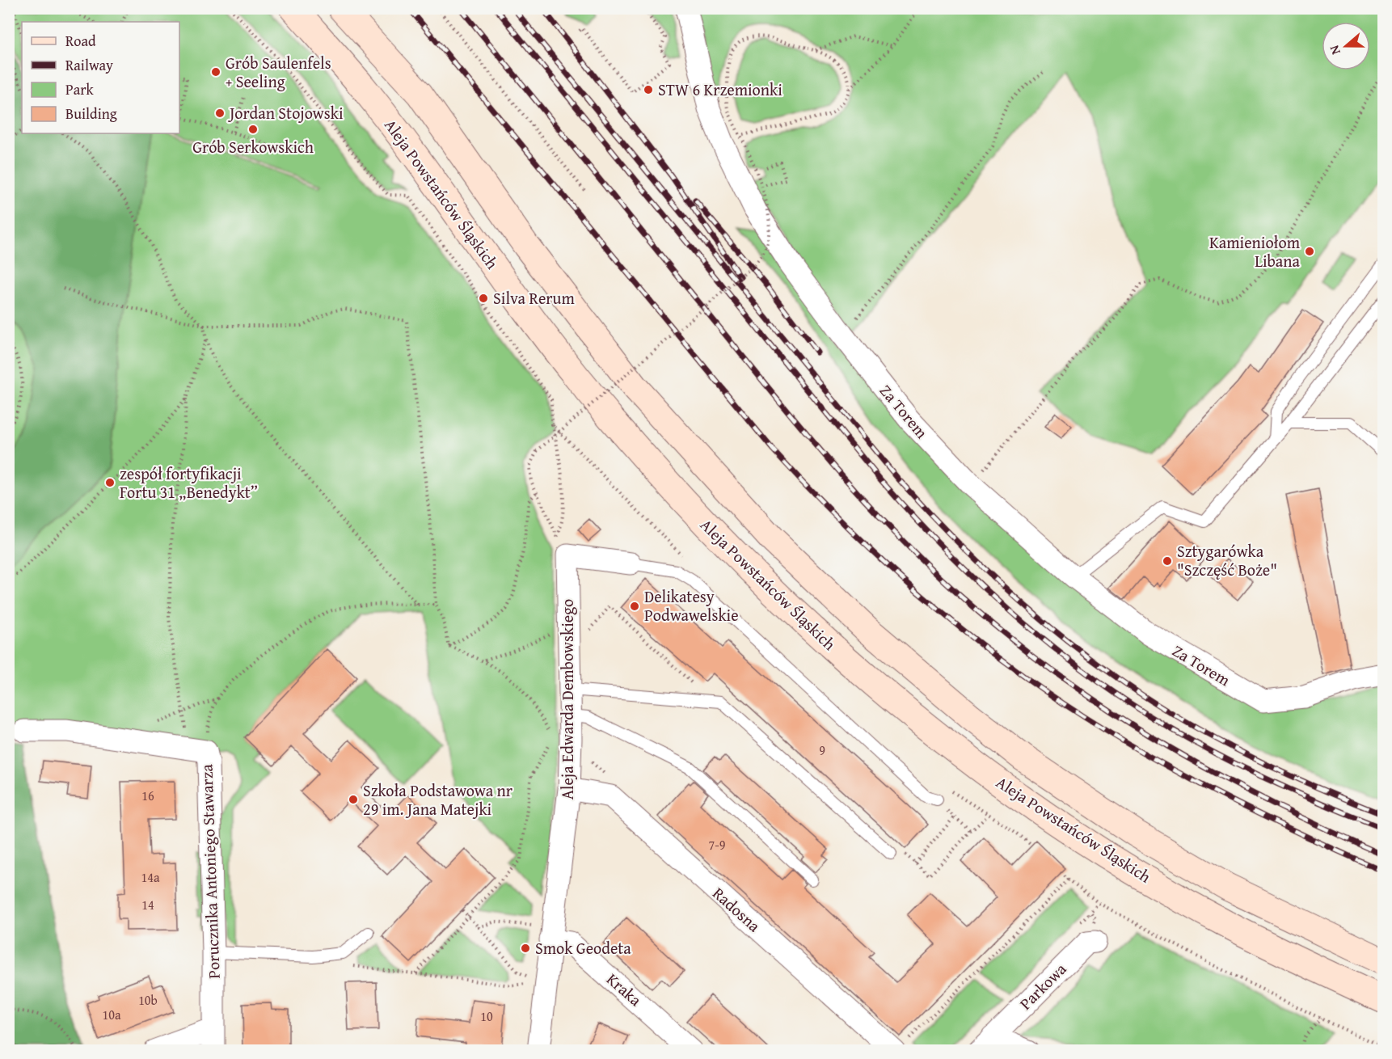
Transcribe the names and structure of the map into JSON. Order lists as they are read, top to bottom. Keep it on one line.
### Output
{"streets":{"main road":["Aleja Powstańców Śląskich"],"street":["Za Torem","Aleja Edwarda Dembowskiego","Porucznika Antoniego Stawarza","Radosna","Parkowa","Kraka"]},"crossings":[["Aleja Edwarda Dembowskiego","Radosna"],["Aleja Edwarda Dembowskiego","Kraka"]],"places":["Grób Saulenfels + Seeling","STW 6 Krzemionki","Jordan Stojowski","Grób Serkowskich","Kamieniołom Libana","Silva Rerum","zespół fortyfikacji Fortu 31 „Benedykt”","Sztygarówka \"Szczęść Boże\"","Delikatesy Podwawelskie","Szkoła Podstawowa nr 29 im. Jana Matejki","Smok Geodeta"],"house_numbers":["9","16","7-9","14a","14","10b","10a","10"],"legend":["Road","Railway","Park","Building"],"north":"left"}
